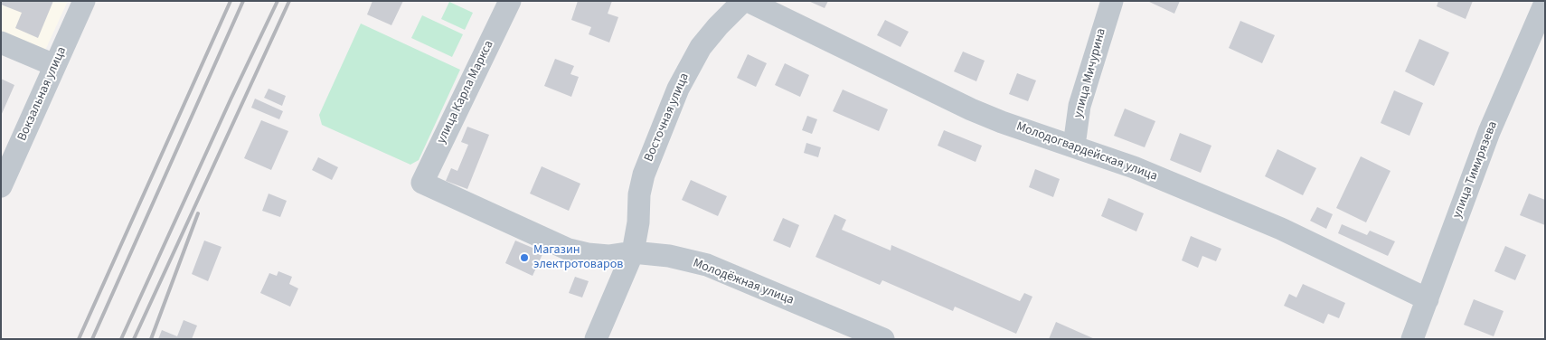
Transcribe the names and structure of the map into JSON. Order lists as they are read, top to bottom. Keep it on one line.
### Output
{"streets":{"street":["улица Мичурина","улица Карла Маркса","Вокзальная улица","Восточная улица","Молодогвардейская улица","улица Тимирязева","Молодёжная улица"]},"crossings":[["улица Мичурина","Молодогвардейская улица"],["улица Карла Маркса","Молодёжная улица"],["Восточная улица","Молодёжная улица"],["Молодогвардейская улица","улица Тимирязева"]],"places":["Магазин электротоваров"]}
